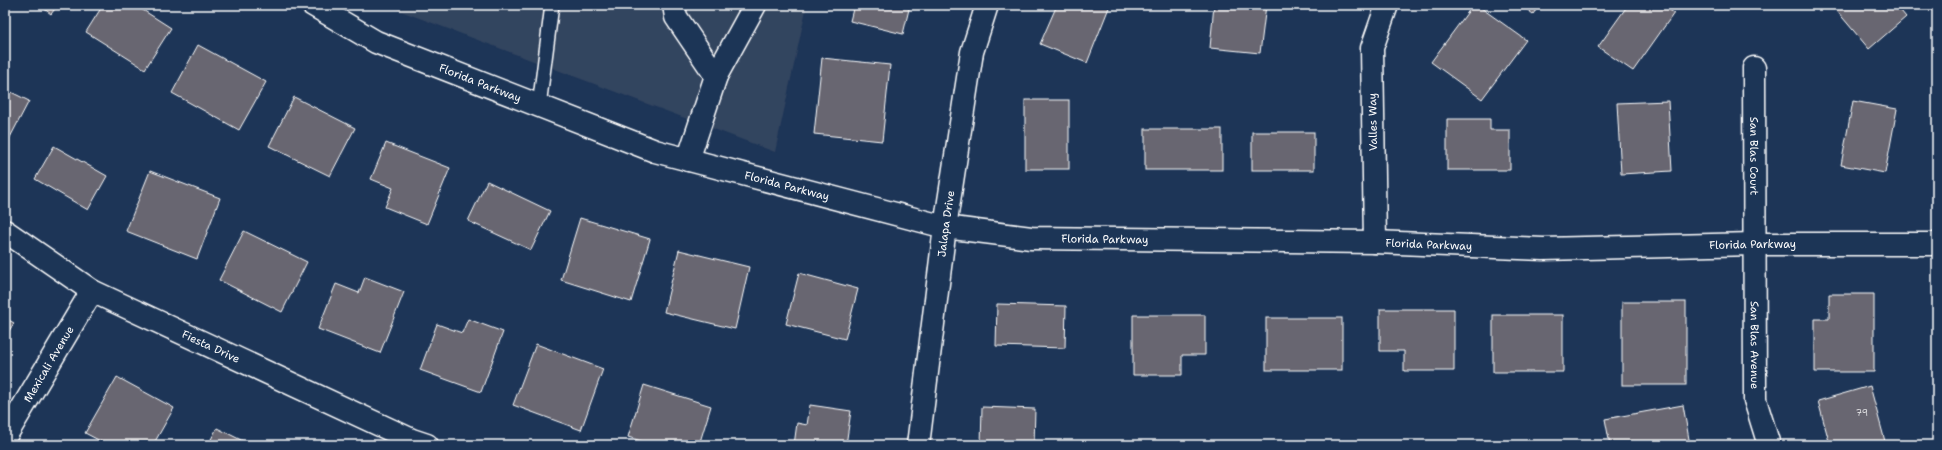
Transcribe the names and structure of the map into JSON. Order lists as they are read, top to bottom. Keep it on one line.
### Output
{"streets":{"street":["Florida Parkway","Valles Way","San Blas Court","Jalapa Drive","San Blas Avenue","Fiesta Drive","Mexicali Avenue"]},"crossings":[["Florida Parkway","Valles Way"],["Florida Parkway","San Blas Court"],["Florida Parkway","Jalapa Drive"],["Florida Parkway","San Blas Avenue"],["San Blas Court","San Blas Avenue"],["Fiesta Drive","Mexicali Avenue"]],"house_numbers":["79"]}
